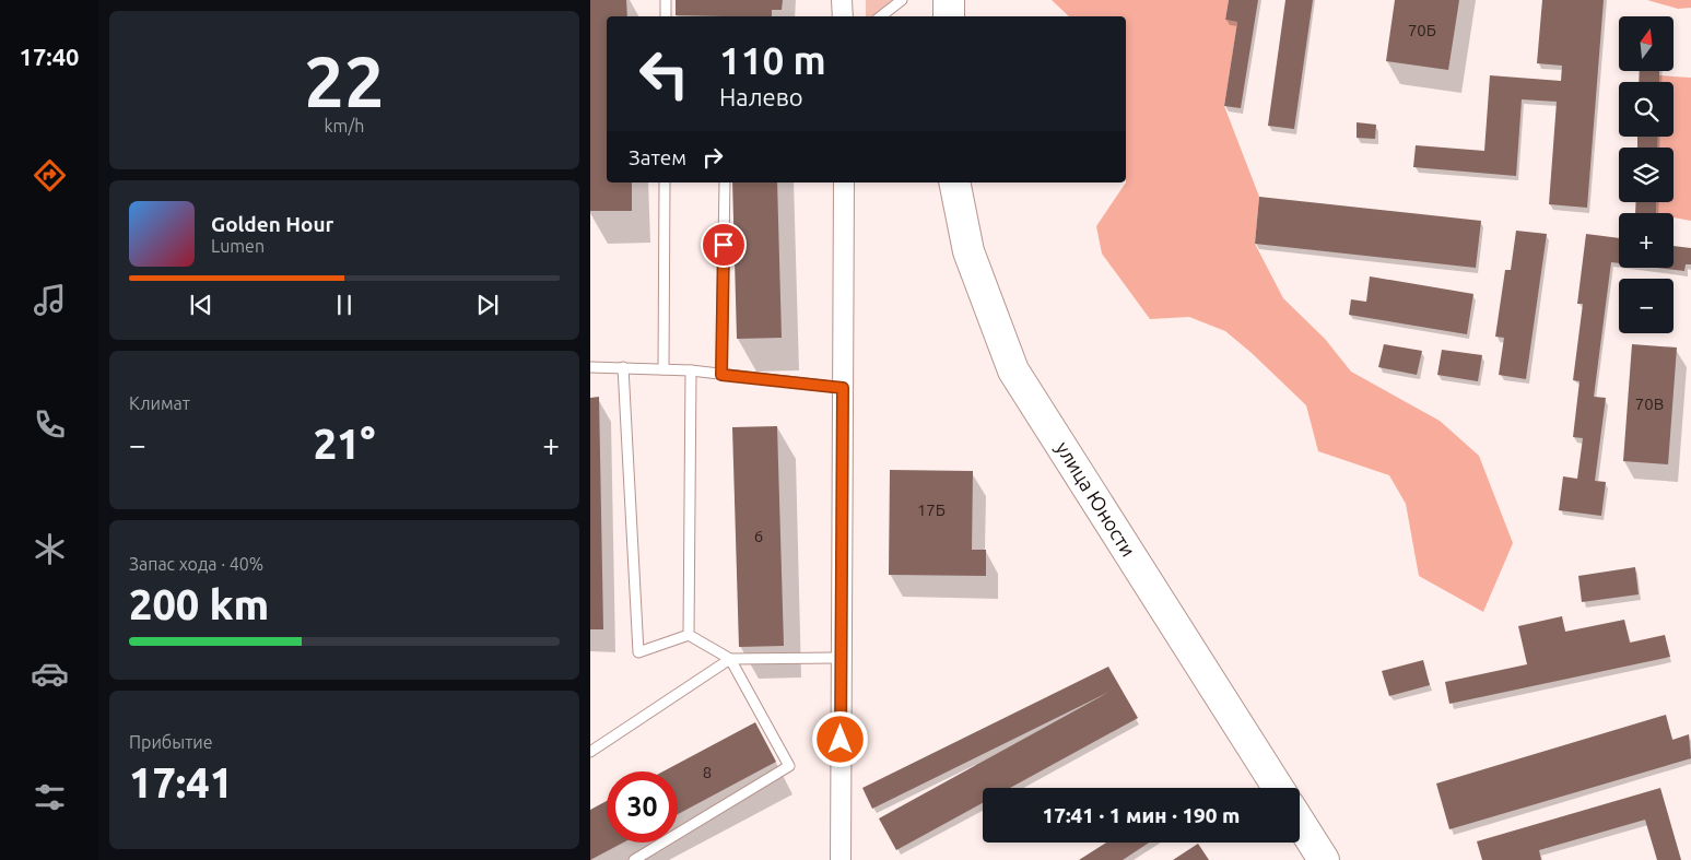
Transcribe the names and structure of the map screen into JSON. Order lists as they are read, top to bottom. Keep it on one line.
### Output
{"streets":{"main road":["улица Юности"]},"house_numbers":["70Б","70В","17Б","6","8"],"north":"top","page":{"tabs":"17:40","tile":[["22","km/h"],"Климат",["Запас хода · 40%","200 km"],["Прибытие","17:41"]],"map_buttons":["+","−"],"turn":["110 m","Налево"],"then":"Затем","song":["Golden Hour","Lumen"],"heat":["−","21°","+"],"limit":"30","trip":"17:41 · 1 мин · 190 m"}}
